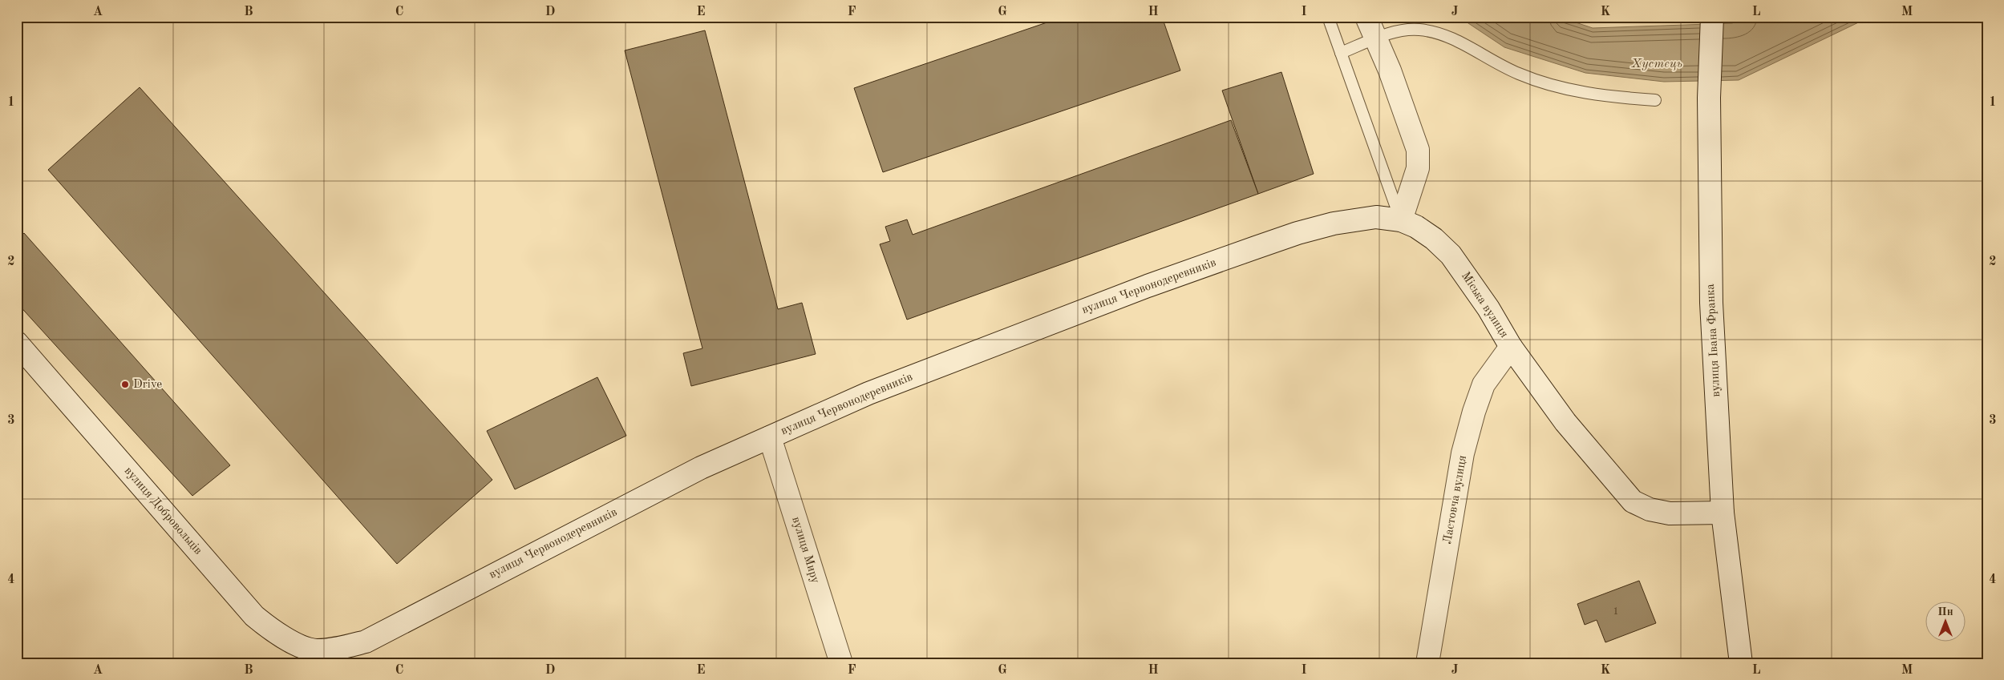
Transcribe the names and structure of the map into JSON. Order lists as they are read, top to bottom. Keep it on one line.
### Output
{"streets":{"main road":["вулиця Червонодеревників","Міська вулиця","вулиця Івана Франка","Ластовча вулиця","вулиця Добровольців","вулиця Миру"]},"crossings":[["вулиця Червонодеревників","Міська вулиця"],["вулиця Червонодеревників","вулиця Добровольців"],["вулиця Червонодеревників","вулиця Миру"],["Міська вулиця","вулиця Івана Франка"],["Міська вулиця","Ластовча вулиця"]],"water":["Хустець"],"places":["Drive"],"house_numbers":["1"],"north":"top","grid":{"columns":["A","B","C","D","E","F","G","H","I","J","K","L","M"],"rows":["1","2","3","4"]}}
